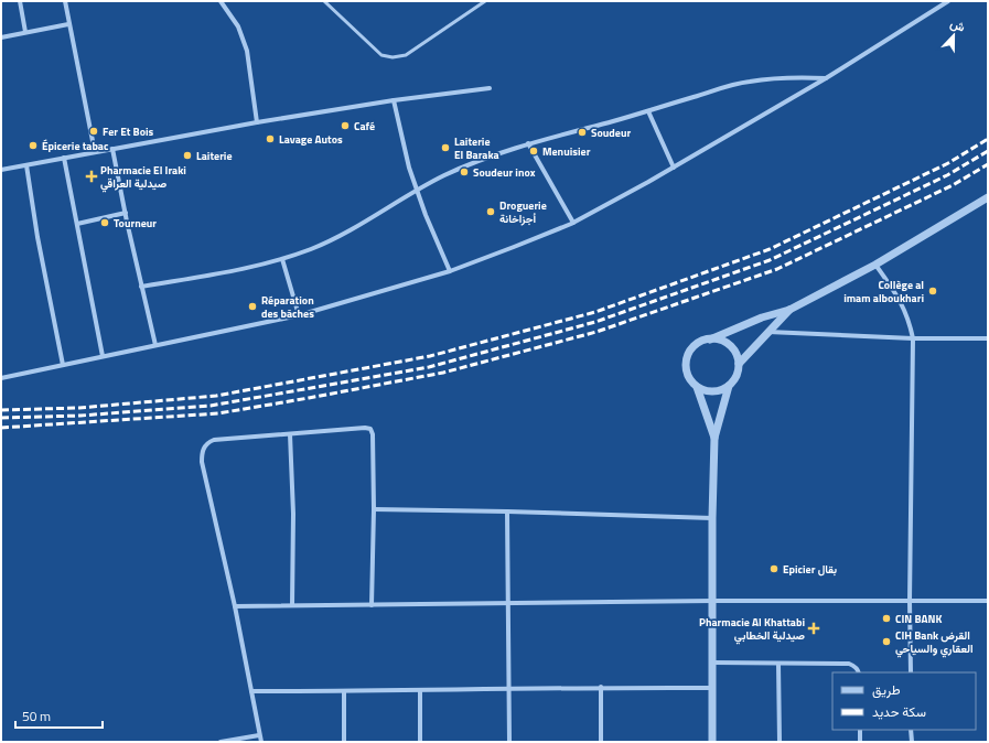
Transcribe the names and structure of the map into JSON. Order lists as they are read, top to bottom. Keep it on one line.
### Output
{"places":{"other":["Café","Fer Et Bois","Soudeur","Lavage Autos","Épicerie tabac","Laiterie El Baraka","Menuisier","Laiterie","Soudeur inox","Droguerie أجزاخانة","Tourneur","Collège al imam alboukhari","Réparation des bâches","Epicier بقال","CIN BANK","CIH Bank القرض العقاري والسياحي"],"health":["Pharmacie El Iraki صيدلية العراقي","Pharmacie Al Khattabi صيدلية الخطابي"]},"legend":["طريق","سكة حديد"],"scale_bar":"50 m","north":"top"}
